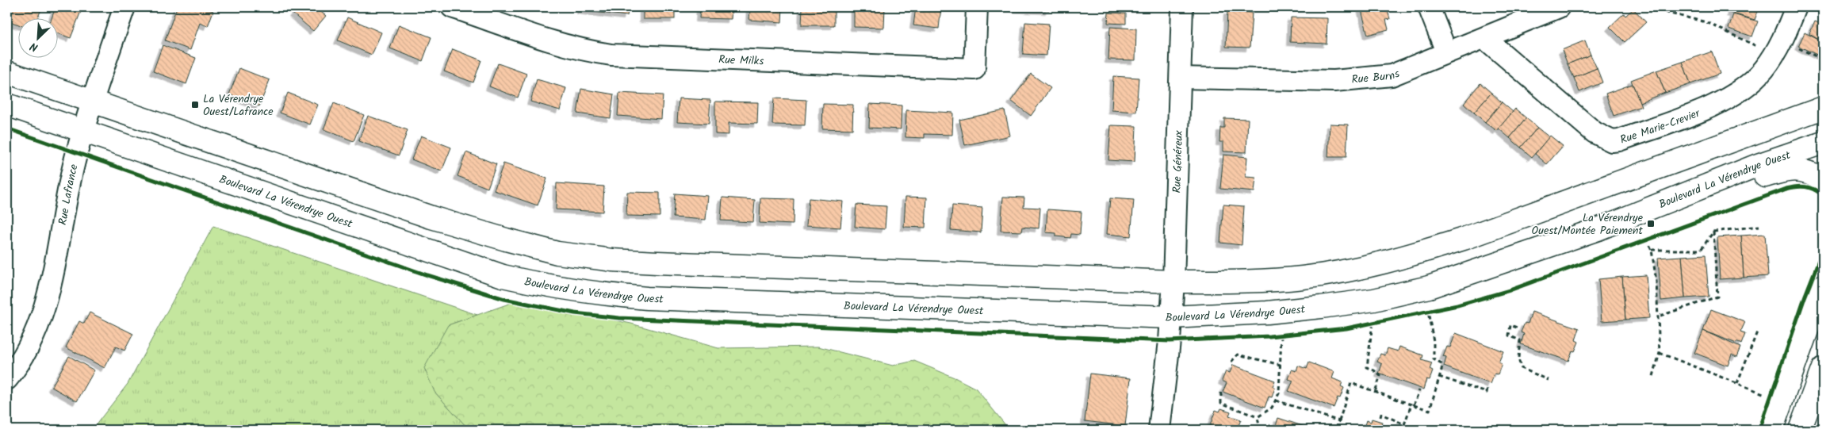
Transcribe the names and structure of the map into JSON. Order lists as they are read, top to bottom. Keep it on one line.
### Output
{"streets":{"main road":["Boulevard La Vérendrye Ouest"],"street":["Rue Milks","Rue Burns","Rue Marie-Crevier","Rue Généreux","Rue Lafrance"]},"crossings":[["Rue Burns","Rue Marie-Crevier"],["Rue Burns","Rue Généreux"],["Rue Généreux","Boulevard La Vérendrye Ouest"],["Boulevard La Vérendrye Ouest","Rue Lafrance"]],"places":{"transit":["La Vérendrye Ouest/Lafrance","La Vérendrye Ouest/Montée Paiement"]},"north":"bottom left"}
